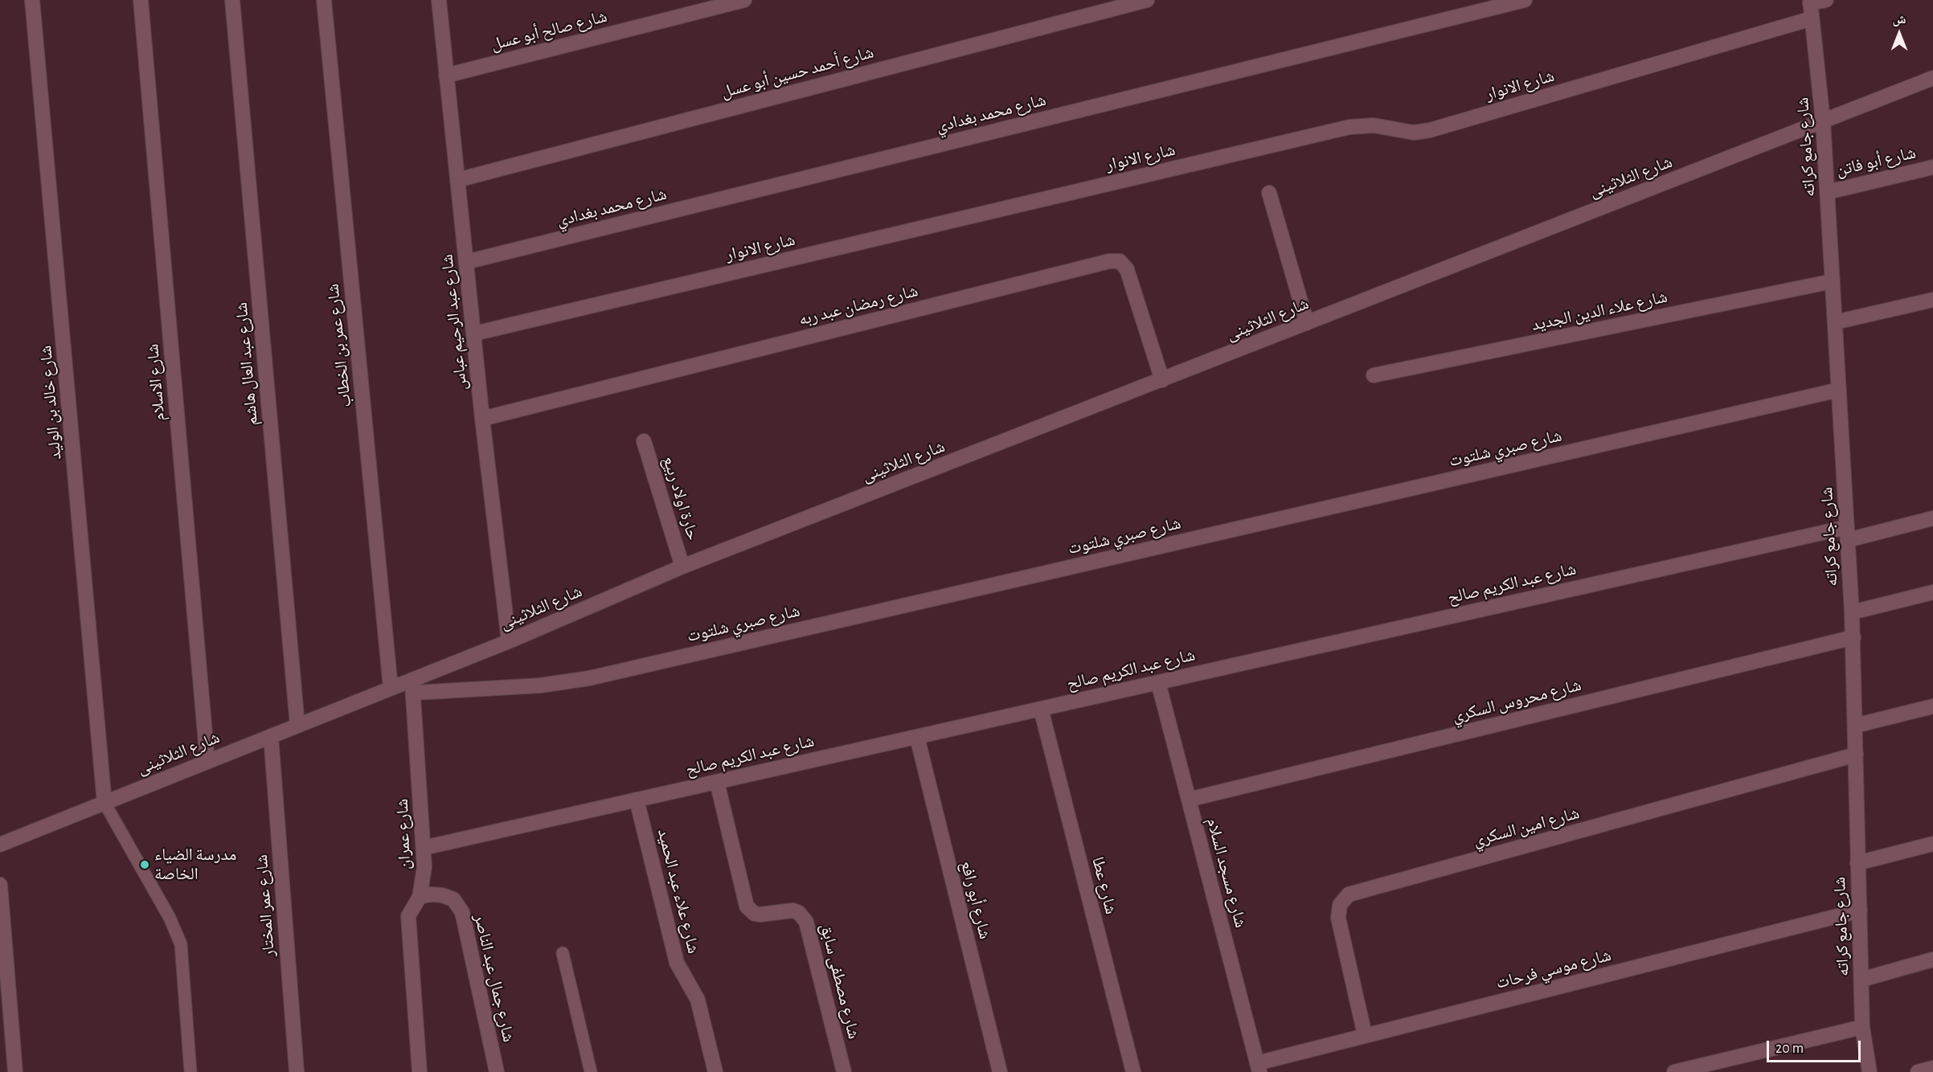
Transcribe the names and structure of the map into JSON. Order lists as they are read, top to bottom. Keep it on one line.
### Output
{"streets":{"street":["شارع صالح أبو عسل","شارع أحمد حسين أبو عسل","شارع الانوار","شارع محمد بغدادي","شارع جامع كراته","شارع أبو فاتن","شارع الثلاثينى","شارع رمضان عبد ربه","شارع علاء الدين الجديد","شارع عبد الرحيم عباس","شارع عمر بن الخطاب","شارع عبد العال هاشم","شارع الاسلام","شارع خالد بن الوليد","شارع صبري شلتوت","حارة اولاد ربيع","شارع عبد الكريم صالح","شارع محروس السكري","شارع امين السكري","شارع عمران","شارع مسجد السلام","شارع عطا","شارع علاء عبد الحميد","شارع أبو رافع","شارع عمر المختار","شارع موسي فرحات","شارع جمال عبد الناصر","شارع مصطفى سابق"]},"crossings":[["شارع صالح أبو عسل","شارع عبد الرحيم عباس"],["شارع أحمد حسين أبو عسل","شارع عبد الرحيم عباس"],["شارع الانوار","شارع جامع كراته"],["شارع الانوار","شارع عبد الرحيم عباس"],["شارع محمد بغدادي","شارع عبد الرحيم عباس"],["شارع جامع كراته","شارع أبو فاتن"],["شارع جامع كراته","شارع الثلاثينى"],["شارع جامع كراته","شارع علاء الدين الجديد"],["شارع جامع كراته","شارع صبري شلتوت"],["شارع جامع كراته","شارع عبد الكريم صالح"],["شارع جامع كراته","شارع محروس السكري"],["شارع جامع كراته","شارع امين السكري"],["شارع جامع كراته","شارع موسي فرحات"],["شارع الثلاثينى","شارع رمضان عبد ربه"],["شارع الثلاثينى","شارع عبد الرحيم عباس"],["شارع الثلاثينى","شارع عمر بن الخطاب"],["شارع الثلاثينى","شارع عبد العال هاشم"],["شارع الثلاثينى","شارع الاسلام"],["شارع الثلاثينى","شارع خالد بن الوليد"],["شارع الثلاثينى","شارع صبري شلتوت"],["شارع الثلاثينى","حارة اولاد ربيع"],["شارع الثلاثينى","شارع عمران"],["شارع الثلاثينى","شارع عمر المختار"],["شارع رمضان عبد ربه","شارع عبد الرحيم عباس"],["شارع صبري شلتوت","شارع عمران"],["شارع عبد الكريم صالح","شارع عمران"],["شارع عبد الكريم صالح","شارع مسجد السلام"],["شارع عبد الكريم صالح","شارع عطا"],["شارع عبد الكريم صالح","شارع علاء عبد الحميد"],["شارع عبد الكريم صالح","شارع أبو رافع"],["شارع عبد الكريم صالح","شارع مصطفى سابق"],["شارع محروس السكري","شارع مسجد السلام"],["شارع امين السكري","شارع موسي فرحات"],["شارع عمران","شارع جمال عبد الناصر"],["شارع مسجد السلام","شارع موسي فرحات"]],"places":["مدرسة الضياء الخاصة"],"scale_bar":"20 m","north":"top"}
